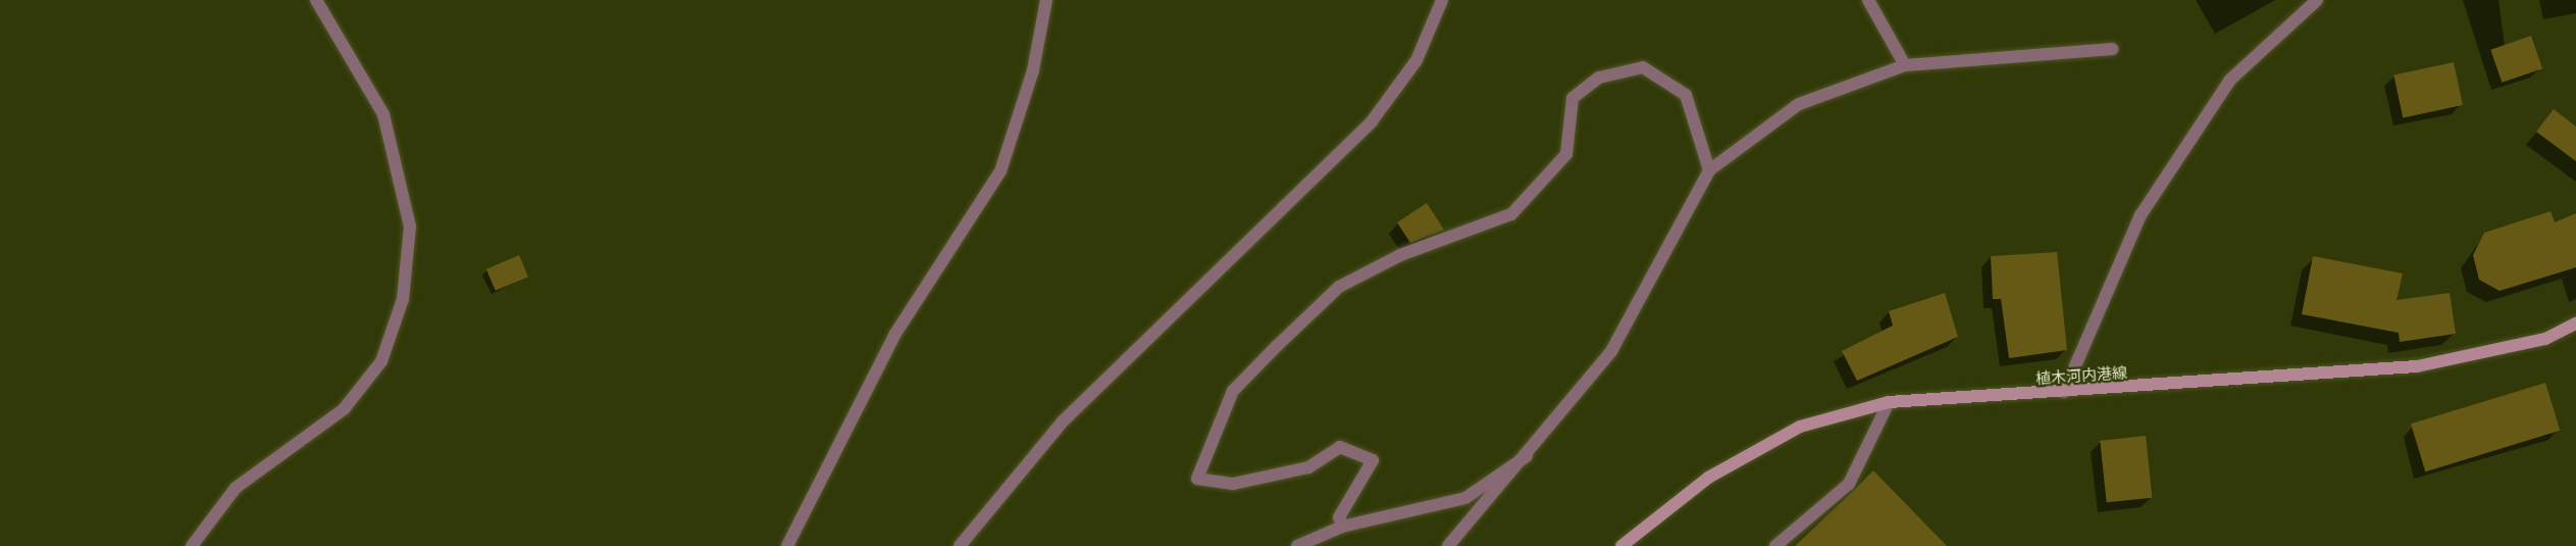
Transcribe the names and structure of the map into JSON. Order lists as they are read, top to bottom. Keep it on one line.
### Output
{"streets":{"main road":["植木河内港線"]}}
